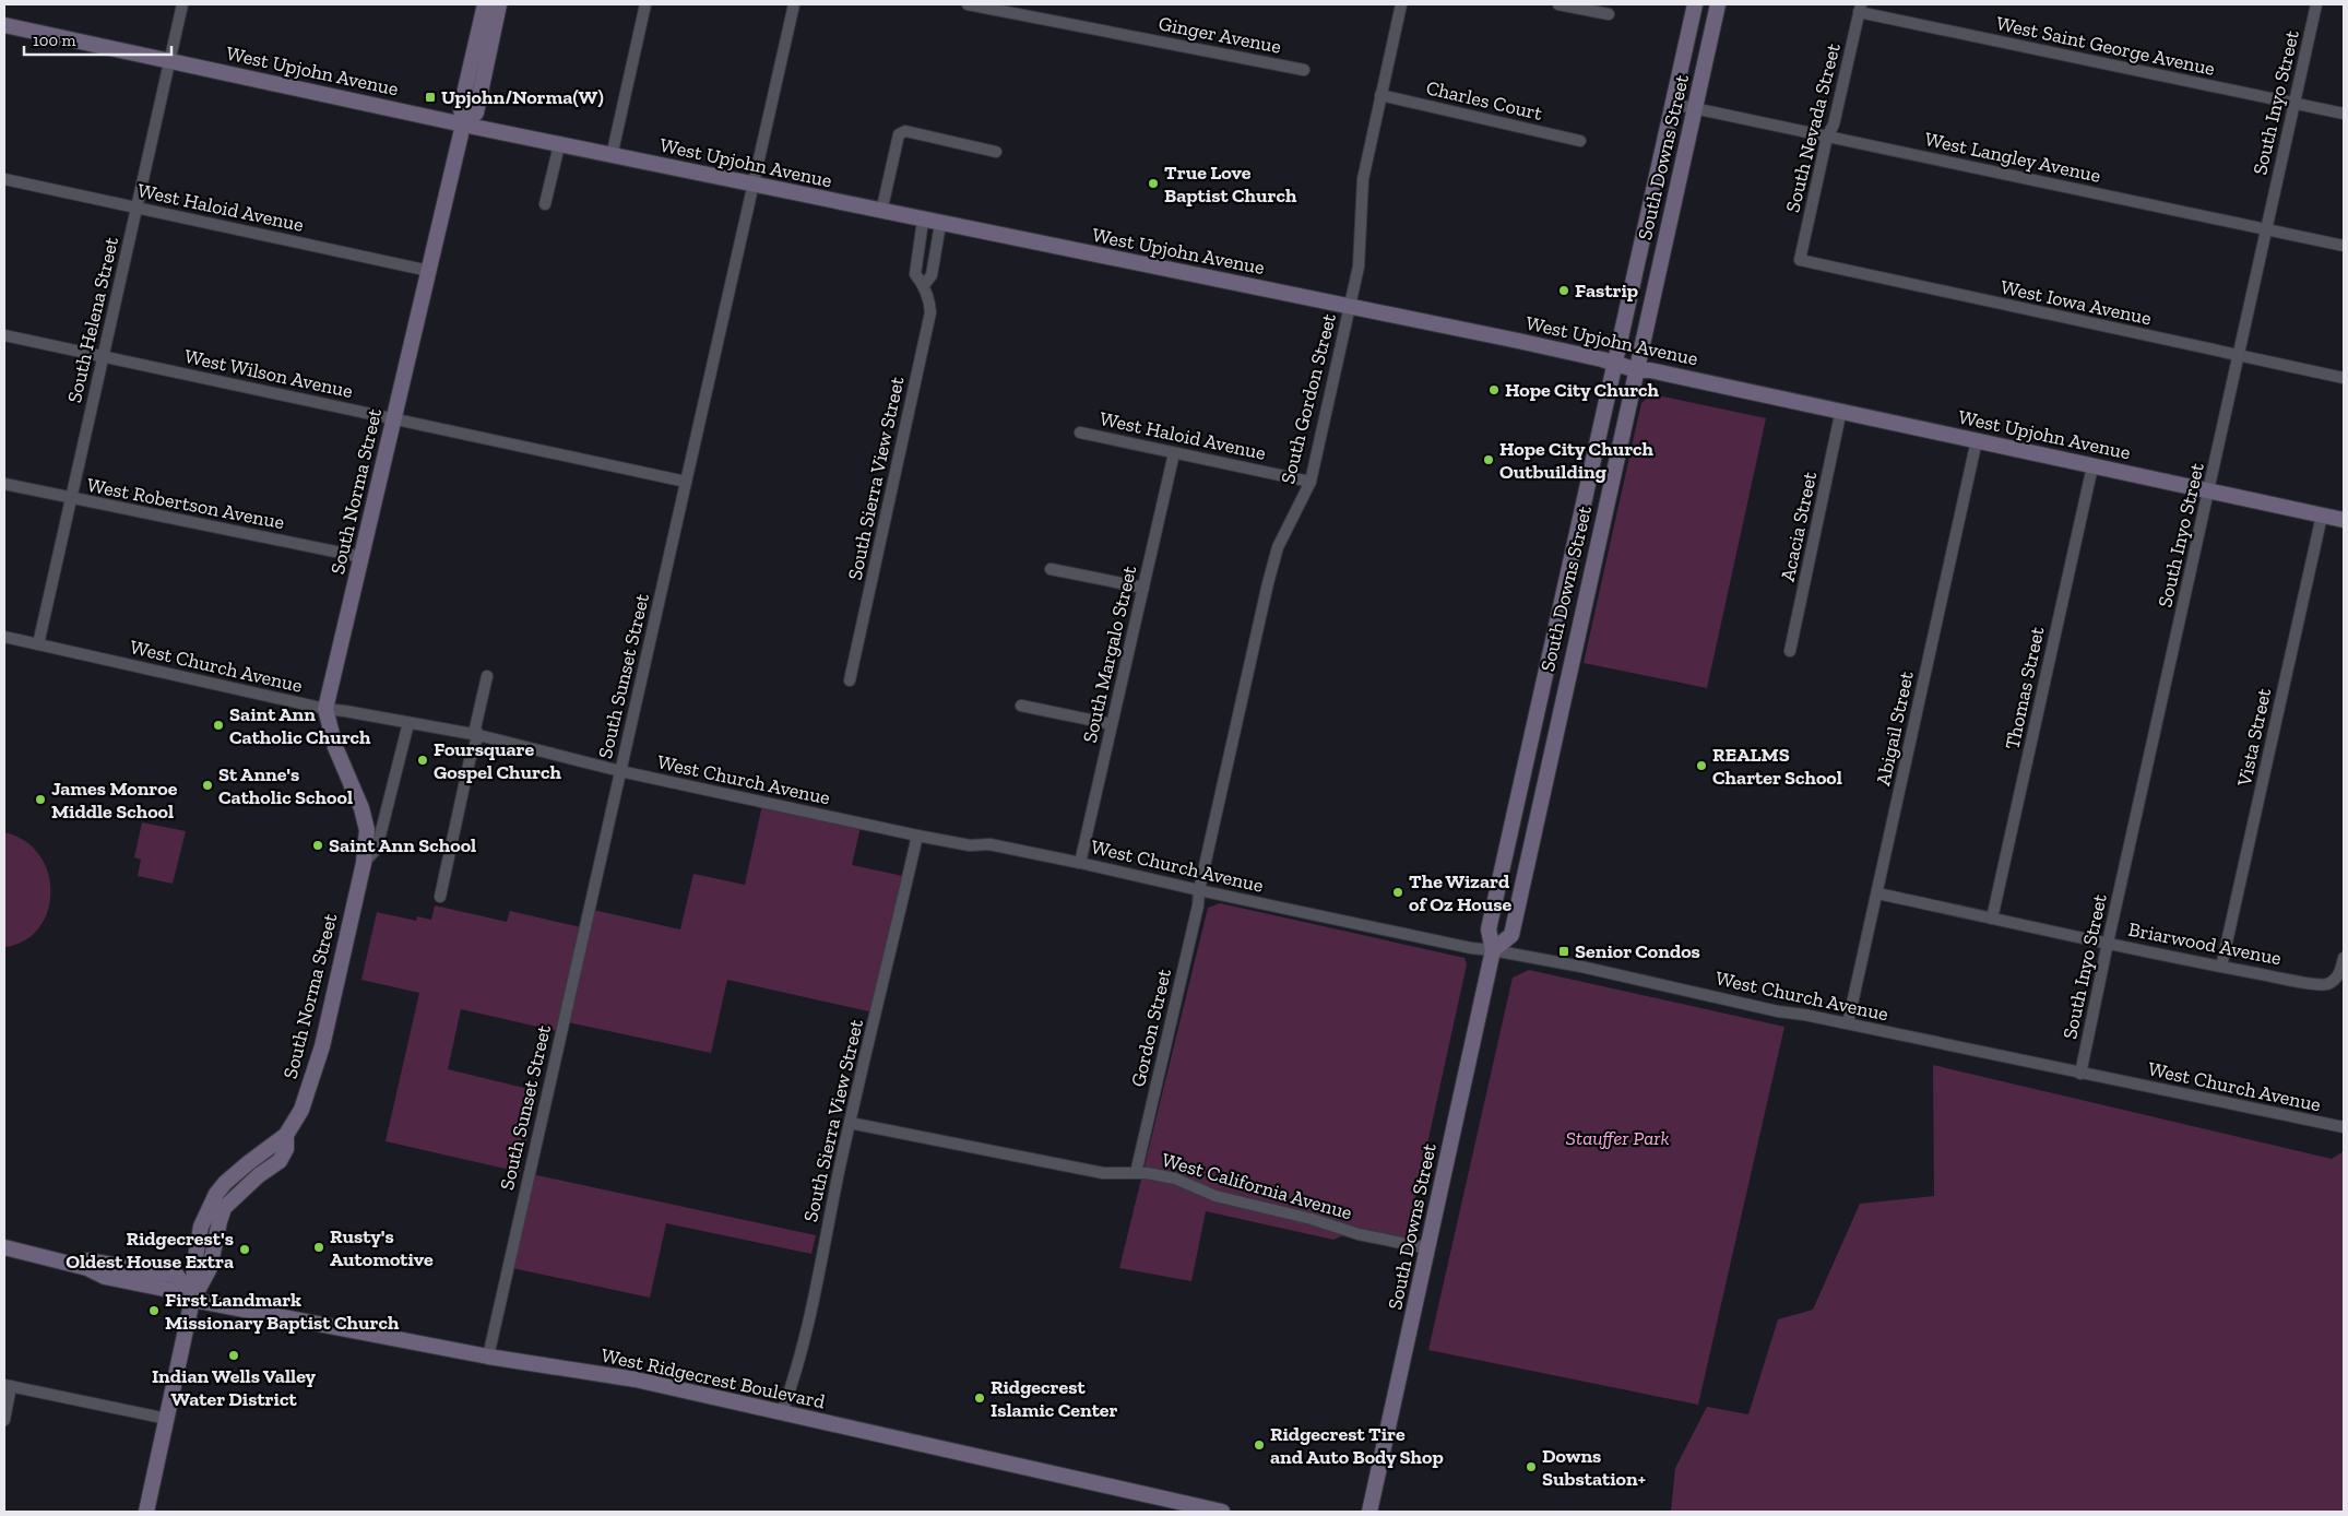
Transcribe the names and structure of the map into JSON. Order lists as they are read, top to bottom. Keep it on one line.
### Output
{"streets":{"main road":["West Upjohn Avenue","South Downs Street","South Norma Street","West Ridgecrest Boulevard"],"street":["Ginger Avenue","West Saint George Avenue","Charles Court","South Inyo Street","South Nevada Street","West Langley Avenue","West Haloid Avenue","West Iowa Avenue","South Helena Street","West Wilson Avenue","South Gordon Street","South Sierra View Street","West Robertson Avenue","Acacia Street","South Margalo Street","West Church Avenue","South Sunset Street","Thomas Street","Abigail Street","Vista Street","Briarwood Avenue","Gordon Street","West California Avenue"]},"crossings":[["West Saint George Avenue","South Inyo Street"],["West Saint George Avenue","South Nevada Street"],["West Upjohn Avenue","South Inyo Street"],["West Upjohn Avenue","South Downs Street"],["West Upjohn Avenue","South Helena Street"],["West Upjohn Avenue","South Gordon Street"],["West Upjohn Avenue","South Sierra View Street"],["West Upjohn Avenue","South Norma Street"],["West Upjohn Avenue","Acacia Street"],["West Upjohn Avenue","South Sunset Street"],["West Upjohn Avenue","Thomas Street"],["West Upjohn Avenue","Abigail Street"],["West Upjohn Avenue","Vista Street"],["Charles Court","South Gordon Street"],["South Inyo Street","West Langley Avenue"],["South Inyo Street","West Iowa Avenue"],["South Inyo Street","West Church Avenue"],["South Inyo Street","Briarwood Avenue"],["South Nevada Street","West Langley Avenue"],["South Nevada Street","West Iowa Avenue"],["South Downs Street","West Langley Avenue"],["South Downs Street","West Church Avenue"],["South Downs Street","West California Avenue"],["West Haloid Avenue","South Helena Street"],["West Haloid Avenue","South Gordon Street"],["West Haloid Avenue","South Norma Street"],["West Haloid Avenue","South Margalo Street"],["South Helena Street","West Wilson Avenue"],["South Helena Street","West Robertson Avenue"],["South Helena Street","West Church Avenue"],["West Wilson Avenue","South Norma Street"],["West Wilson Avenue","South Sunset Street"],["South Gordon Street","West Church Avenue"],["South Gordon Street","Gordon Street"],["South Sierra View Street","West Church Avenue"],["South Sierra View Street","West California Avenue"],["South Sierra View Street","West Ridgecrest Boulevard"],["South Norma Street","West Robertson Avenue"],["South Norma Street","West Church Avenue"],["South Norma Street","West Ridgecrest Boulevard"],["South Margalo Street","West Church Avenue"],["West Church Avenue","South Sunset Street"],["West Church Avenue","Abigail Street"],["West Church Avenue","Gordon Street"],["South Sunset Street","West Ridgecrest Boulevard"],["Thomas Street","Briarwood Avenue"],["Abigail Street","Briarwood Avenue"],["Vista Street","Briarwood Avenue"],["Gordon Street","West California Avenue"]],"parks":["Stauffer Park"],"places":{"transit":["Upjohn/Norma(W)","Senior Condos"],"other":["True Love Baptist Church","Fastrip","Hope City Church","Hope City Church Outbuilding","Saint Ann Catholic Church","Foursquare Gospel Church","REALMS Charter School","St Anne's Catholic School","James Monroe Middle School","Saint Ann School","The Wizard of Oz House","Rusty's Automotive","Ridgecrest's Oldest House Extra","First Landmark Missionary Baptist Church","Indian Wells Valley Water District","Ridgecrest Islamic Center","Ridgecrest Tire and Auto Body Shop","Downs Substation+"]},"scale_bar":"100 m"}
